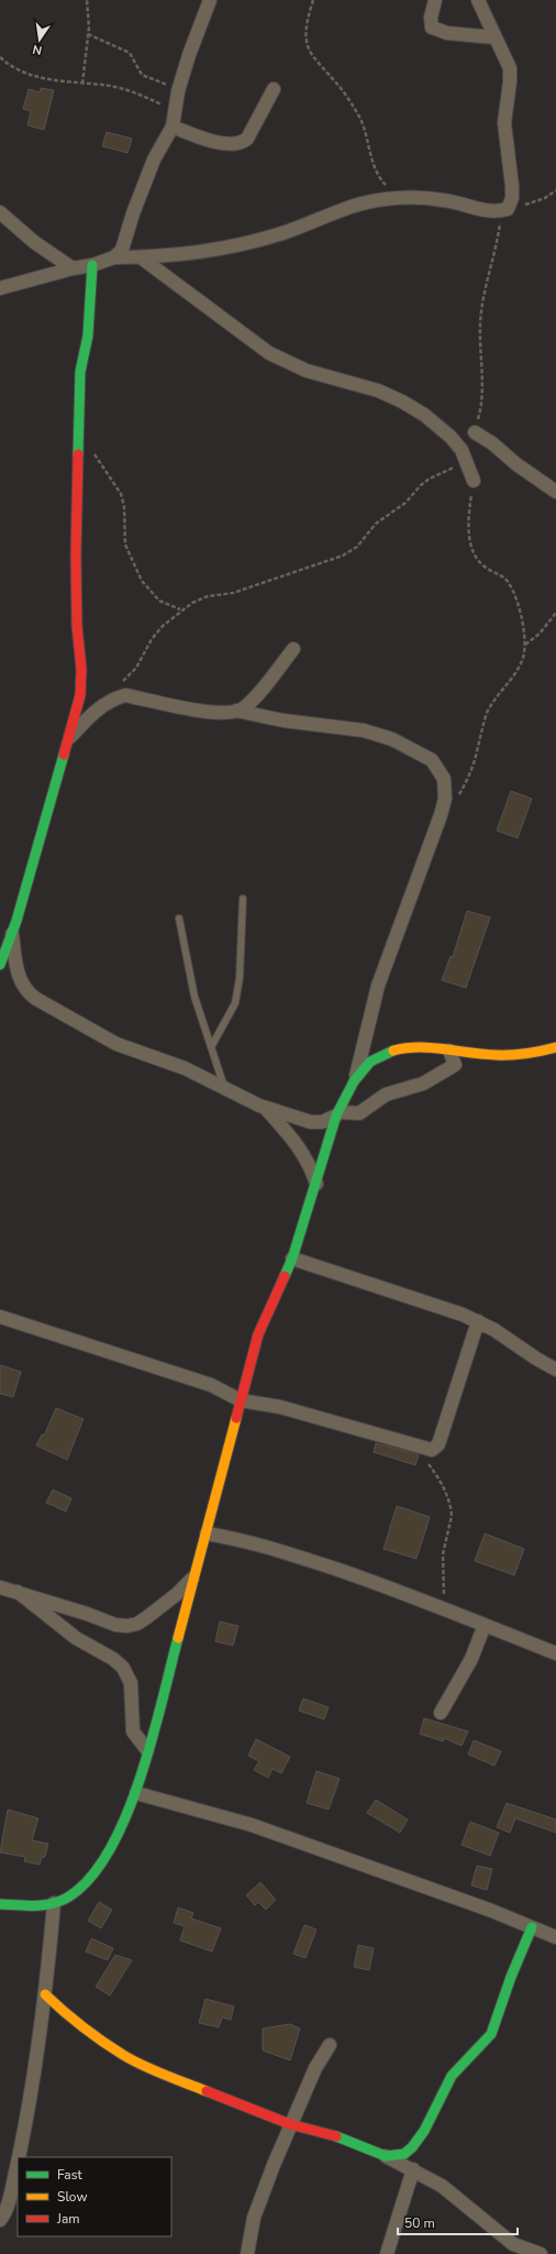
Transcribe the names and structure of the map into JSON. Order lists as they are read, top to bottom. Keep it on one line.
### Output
{"legend":["Fast","Slow","Jam"],"scale_bar":"50 m","north":"bottom"}
